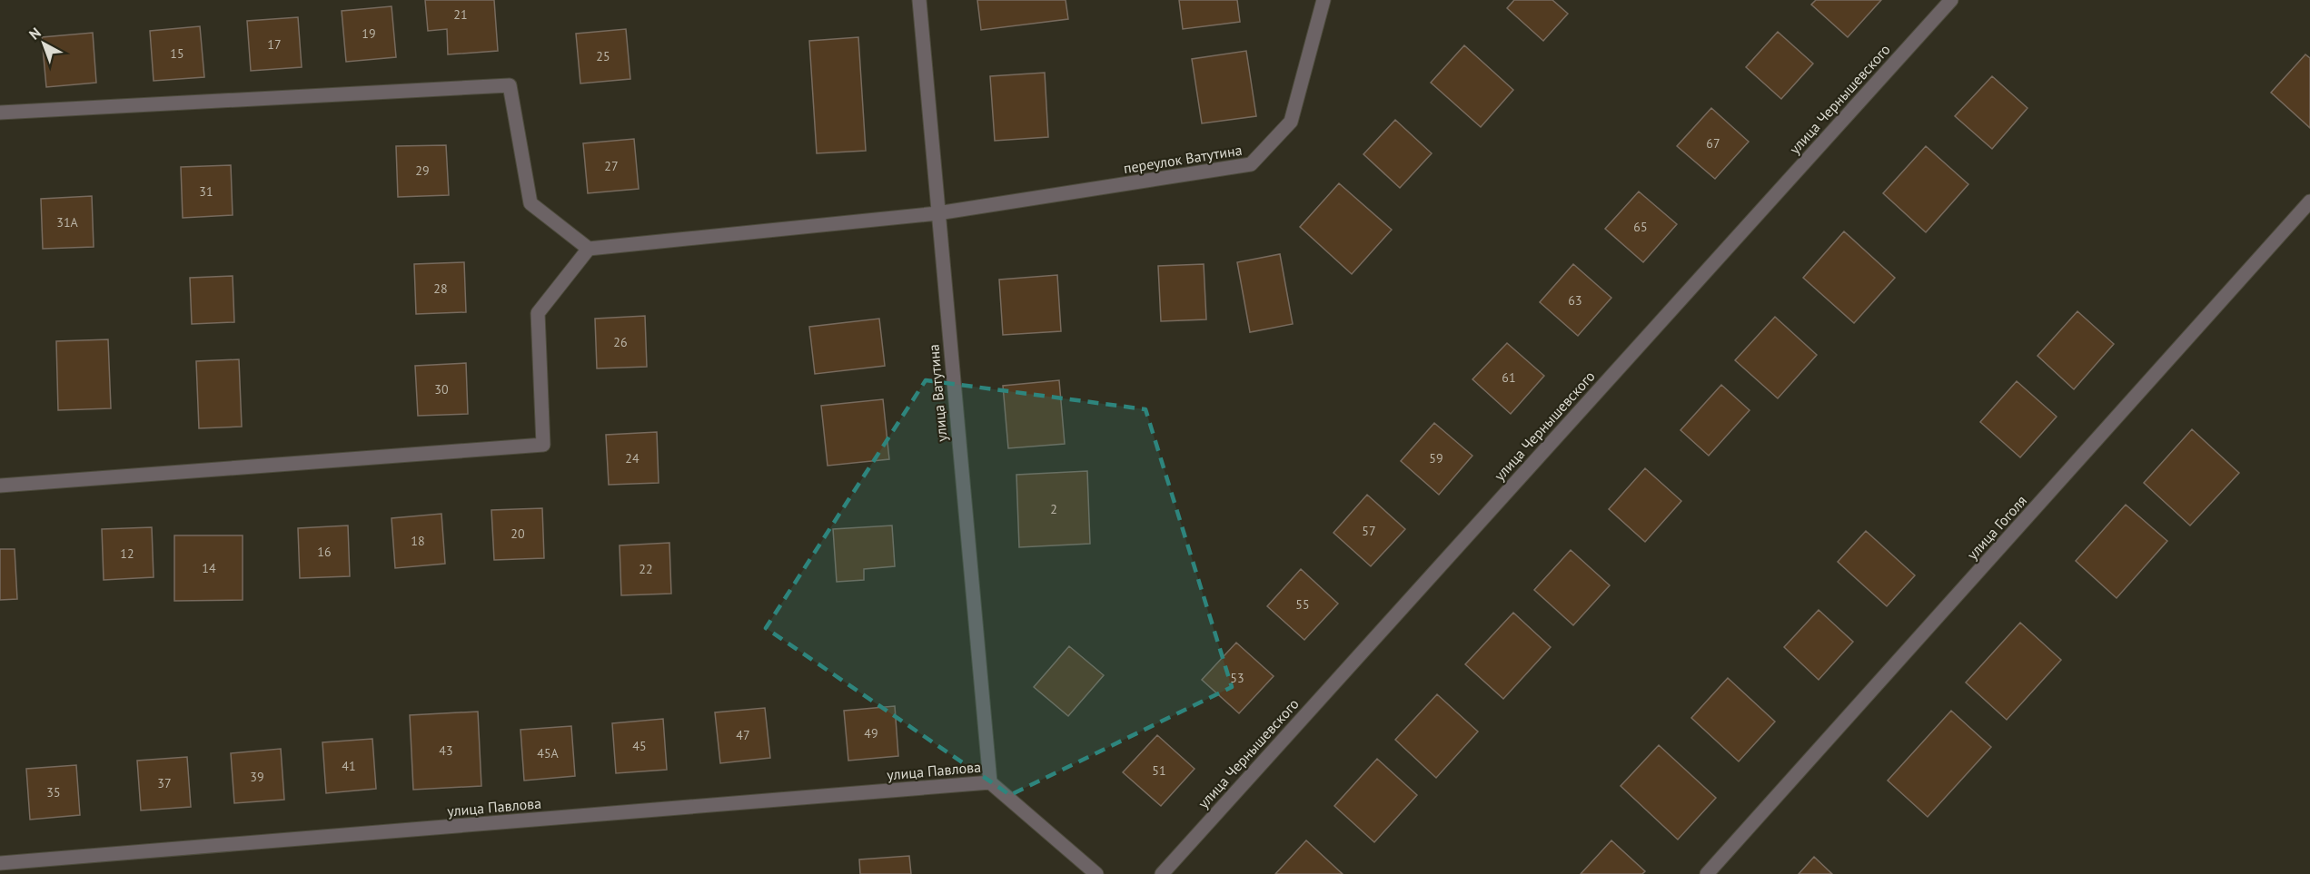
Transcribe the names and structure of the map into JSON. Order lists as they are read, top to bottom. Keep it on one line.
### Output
{"streets":{"street":["улица Чернышевского","переулок Ватутина","улица Ватутина","улица Гоголя","улица Павлова"]},"crossings":[["переулок Ватутина","улица Ватутина"],["улица Ватутина","улица Павлова"]],"house_numbers":["21","19","17","15","25","67","27","29","31","31А","65","28","63","26","61","30","24","59","2","57","20","18","16","12","14","22","55","53","49","47","45","43","45А","41","51","39","37","35"],"north":"top left"}
